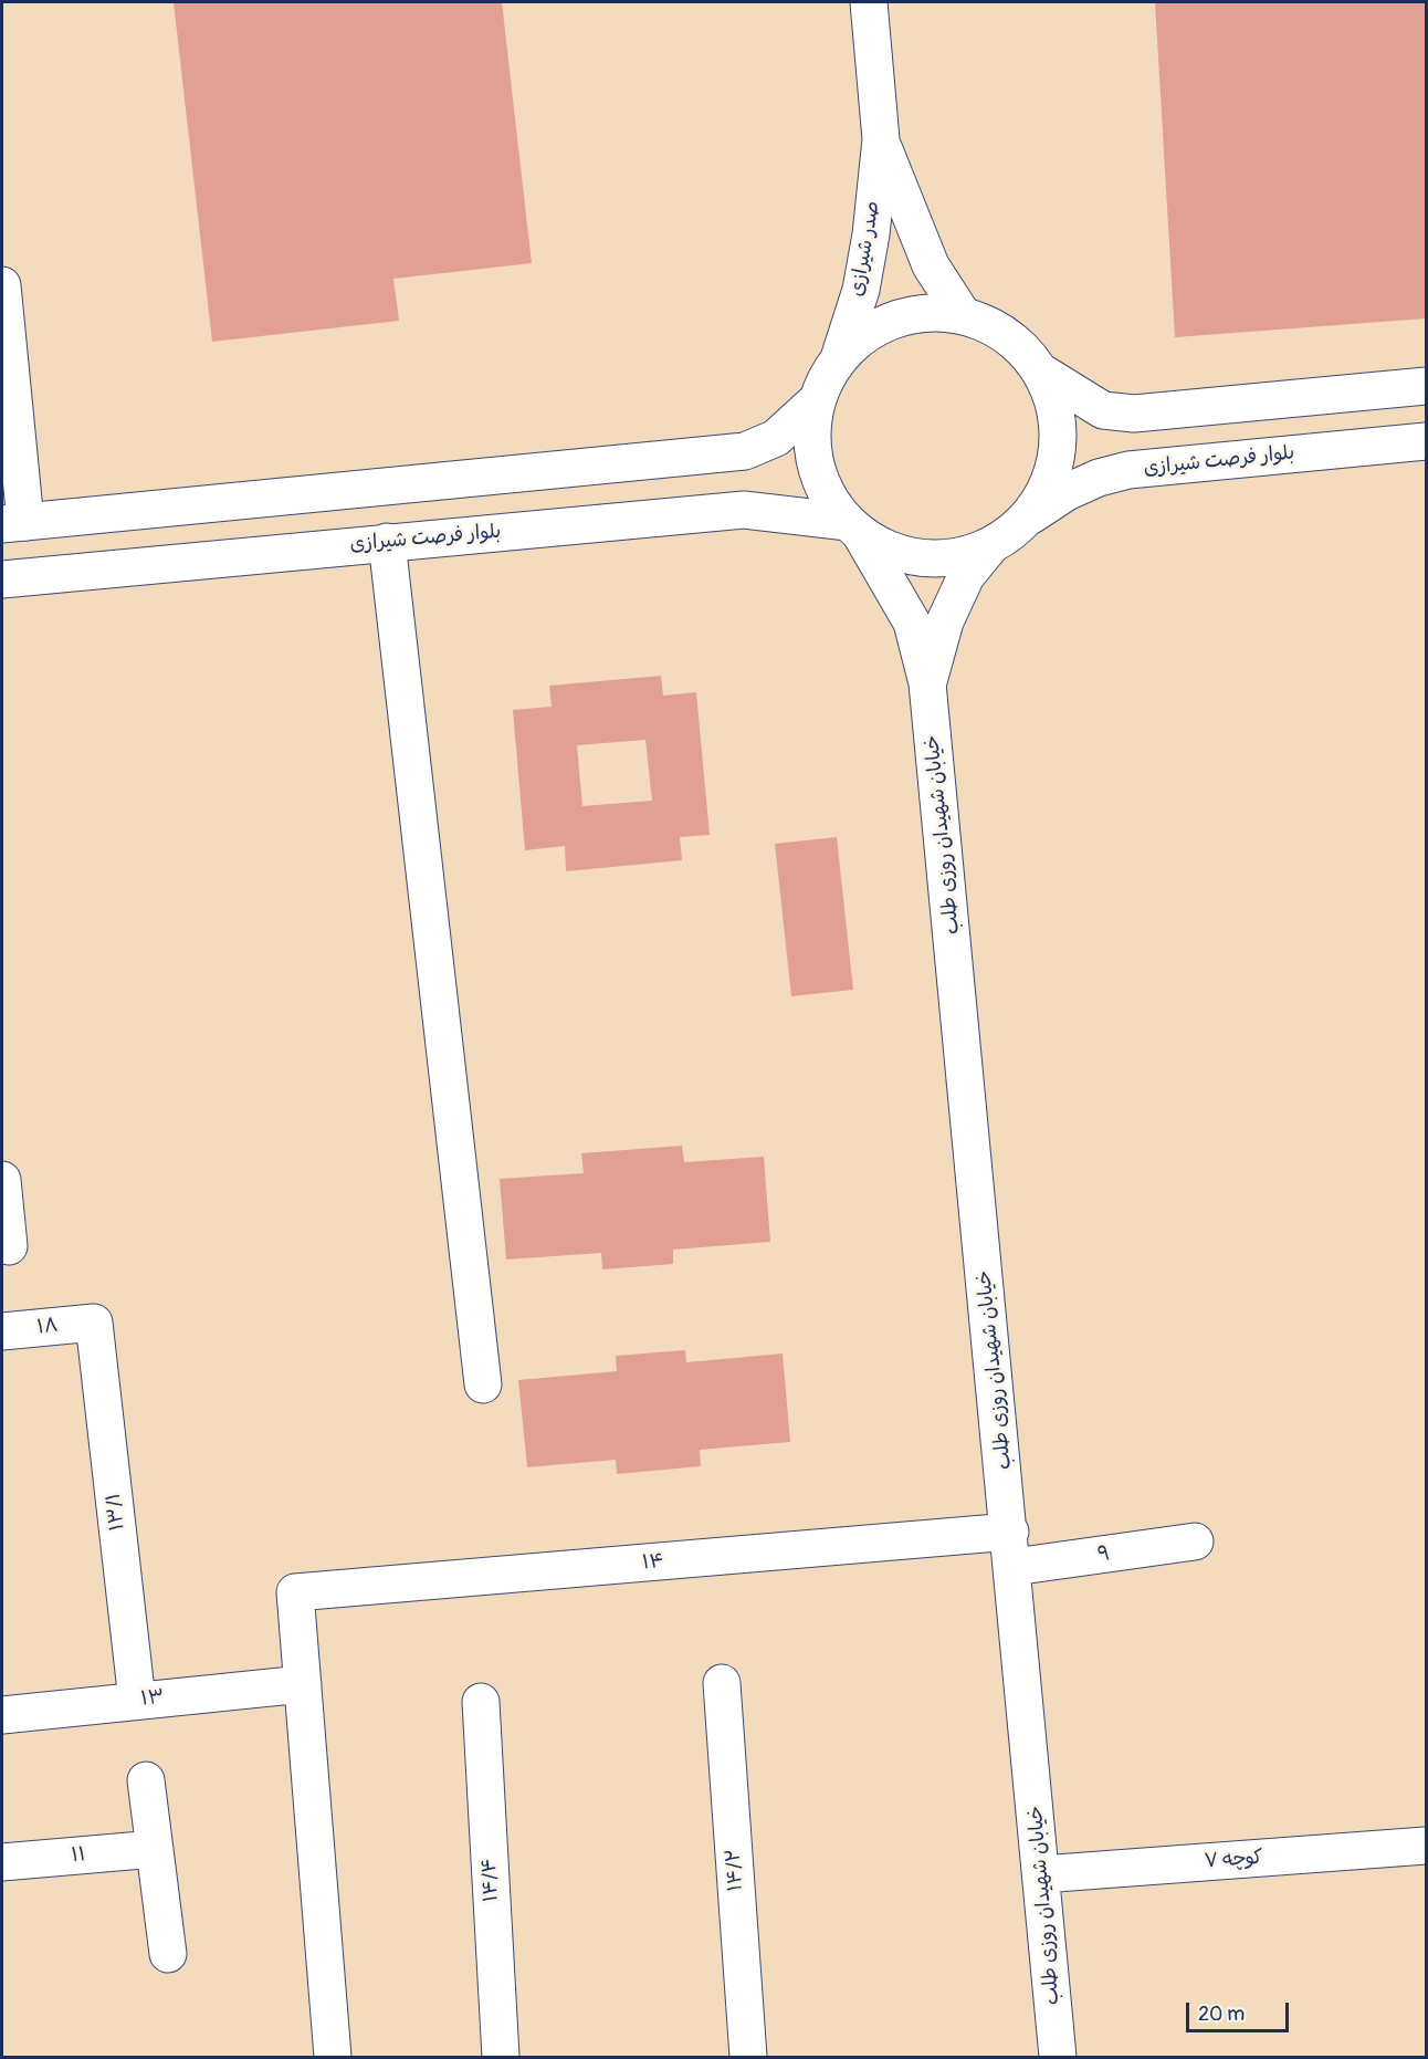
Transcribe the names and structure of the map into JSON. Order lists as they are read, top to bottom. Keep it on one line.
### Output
{"streets":{"street":["صدر شیرازی","بلوار فرصت شیرازی","خیابان شهیدان روزی طلب","۱۸","۱۳/۱","۹","۱۴","۱۳","۱۱","کوچه ۷","۱۴/۲","۱۴/۴"]},"crossings":[["بلوار فرصت شیرازی","خیابان شهیدان روزی طلب"],["خیابان شهیدان روزی طلب","۹"],["خیابان شهیدان روزی طلب","۱۴"],["خیابان شهیدان روزی طلب","کوچه ۷"],["۱۸","۱۳/۱"],["۱۳/۱","۱۳"],["۹","۱۴"],["۱۴","۱۳"]],"scale_bar":"20 m"}
